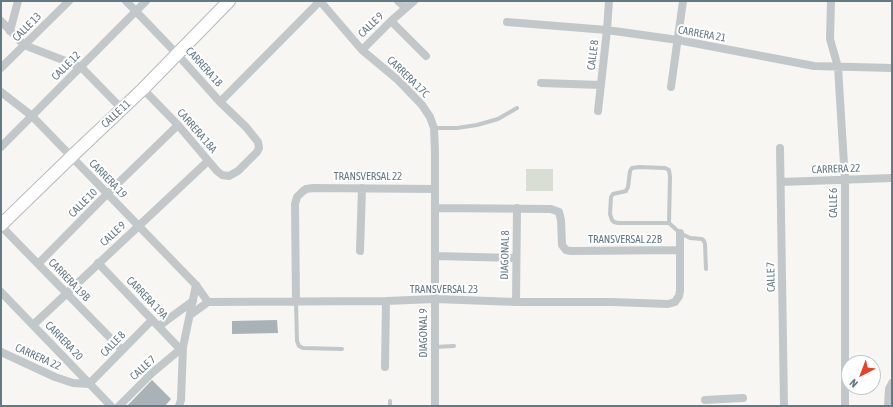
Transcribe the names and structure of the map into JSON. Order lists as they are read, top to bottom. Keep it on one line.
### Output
{"streets":{"street":["CALLE 9","CALLE 13","CARRERA 21","CALLE 8","CALLE 12","CARRERA 18","CARRERA 17C","CALLE 11","CARRERA 18A","CARRERA 22","TRANSVERSAL 22","CARRERA 19","CALLE 10","CALLE 6","TRANSVERSAL 22B","DIAGONAL 8","CALLE 7","CARRERA 19B","TRANSVERSAL 23","CARRERA 19A","DIAGONAL 9","CARRERA 20"]},"crossings":[["CALLE 9","CARRERA 17C"],["CALLE 9","CARRERA 18A"],["CALLE 9","CARRERA 19"],["CALLE 9","CARRERA 19B"],["CALLE 9","CARRERA 19A"],["CALLE 9","CARRERA 20"],["CARRERA 21","CALLE 8"],["CARRERA 21","CALLE 6"],["CALLE 8","CARRERA 22"],["CALLE 8","CARRERA 19B"],["CALLE 8","CARRERA 19A"],["CALLE 8","CARRERA 20"],["CALLE 12","CARRERA 18"],["CALLE 12","CARRERA 19"],["CARRERA 18","CALLE 11"],["CARRERA 18","CARRERA 18A"],["CARRERA 17C","TRANSVERSAL 22"],["CARRERA 17C","DIAGONAL 9"],["CALLE 11","CARRERA 18A"],["CALLE 11","CARRERA 19"],["CALLE 11","CARRERA 19B"],["CARRERA 18A","CALLE 10"],["CARRERA 22","CALLE 6"],["CARRERA 22","CALLE 7"],["CARRERA 22","CARRERA 20"],["TRANSVERSAL 22","TRANSVERSAL 23"],["TRANSVERSAL 22","DIAGONAL 9"],["CARRERA 19","CALLE 10"],["CALLE 10","CARRERA 19B"],["TRANSVERSAL 22B","DIAGONAL 8"],["TRANSVERSAL 22B","TRANSVERSAL 23"],["DIAGONAL 8","TRANSVERSAL 23"],["CALLE 7","CARRERA 19A"],["TRANSVERSAL 23","DIAGONAL 9"]],"north":"bottom left"}
